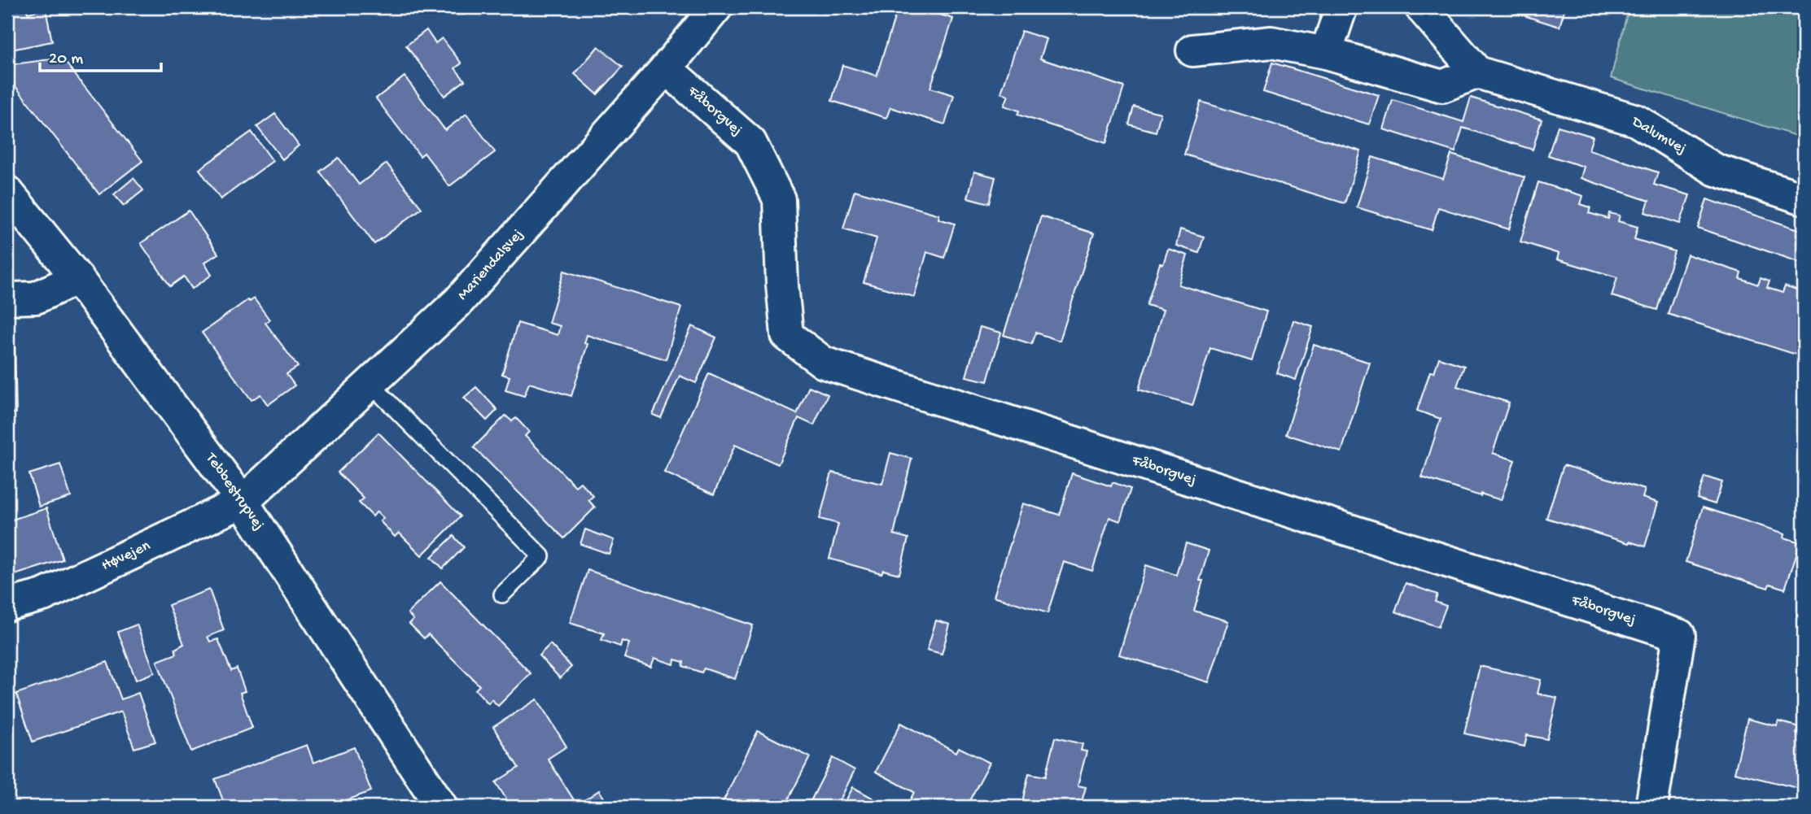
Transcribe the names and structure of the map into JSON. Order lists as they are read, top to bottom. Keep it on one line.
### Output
{"streets":{"street":["Fåborgvej","Dalumvej","Mariendalsvej","Tebbestrupvej","Høvejen"]},"crossings":[["Fåborgvej","Mariendalsvej"],["Mariendalsvej","Tebbestrupvej"],["Mariendalsvej","Høvejen"],["Tebbestrupvej","Høvejen"]],"scale_bar":"20 m"}
